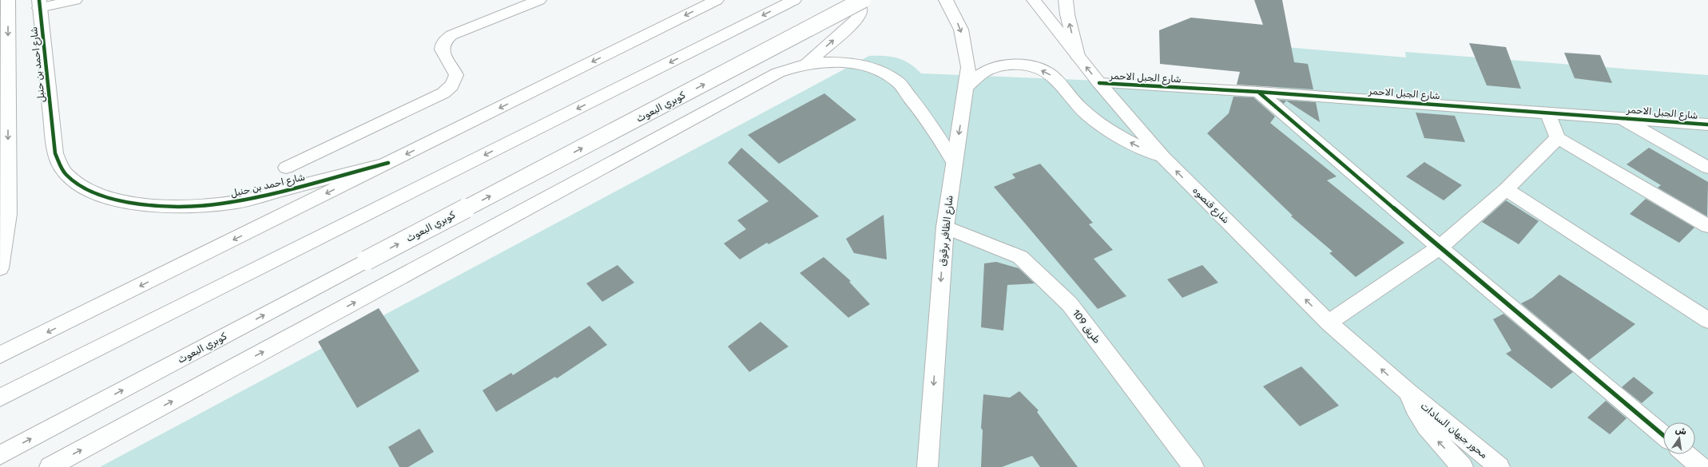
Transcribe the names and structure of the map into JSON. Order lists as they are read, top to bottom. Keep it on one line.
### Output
{"streets":{"main road":["شارع احمد بن حنبل","شارع الجبل الاحمر","كوبري البعوث","شارع قنصوه","شارع الظافر برقوق","طريق 109","محور جيهان السادات"]},"crossings":[["شارع الجبل الاحمر","شارع قنصوه"],["شارع قنصوه","محور جيهان السادات"],["شارع الظافر برقوق","طريق 109"]],"one_way":["شارع الظافر برقوق"],"north":"top"}
